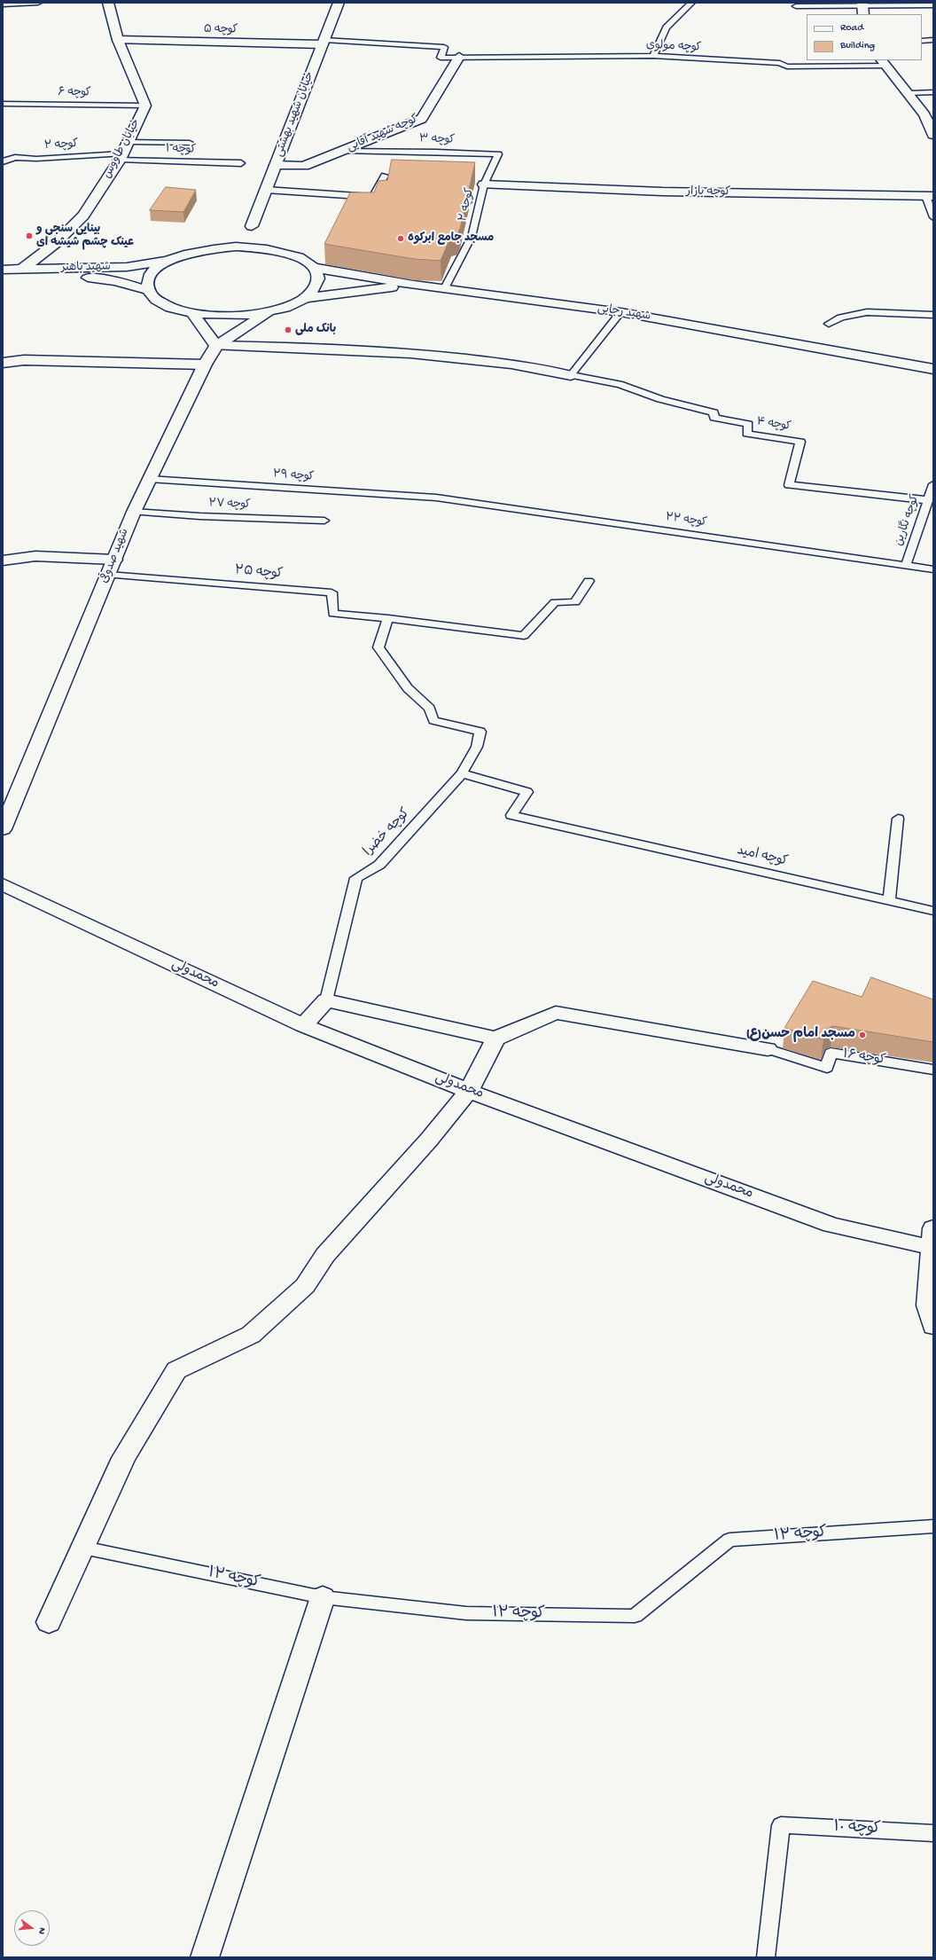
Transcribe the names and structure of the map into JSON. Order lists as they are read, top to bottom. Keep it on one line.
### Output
{"streets":{"street":["کوچه ۵","خیابان شهید بهشتی","کوچه شهید آقایی","خیابان طاووس","کوچه بازار","شهید باهنر","شهید رجایی","شهید صدوقی","محمدولی"],"lane":["کوچه مولوی","کوچه ۶","کوچه ۳","کوچه ۲","کوچه ۱","کوچه ۴","کوچه ۲۹","کوچه ۲۷","کوچه ۲۲","کوچه نگارین","کوچه ۲۵","کوچه خضرا","کوچه امید","کوچه ۱۶","کوچه ۱۲","کوچه ۱۰"]},"crossings":[["کوچه ۵","خیابان شهید بهشتی"],["کوچه ۵","خیابان طاووس"],["کوچه مولوی","کوچه شهید آقایی"],["کوچه ۶","خیابان طاووس"],["خیابان شهید بهشتی","کوچه شهید آقایی"],["کوچه شهید آقایی","کوچه ۳"],["کوچه ۳","کوچه ۲"],["کوچه ۳","کوچه بازار"],["کوچه ۲","خیابان طاووس"],["کوچه ۲","کوچه ۱"],["کوچه ۲","کوچه بازار"],["کوچه ۲","شهید رجایی"],["خیابان طاووس","کوچه ۱"],["خیابان طاووس","شهید باهنر"],["کوچه ۴","کوچه نگارین"],["کوچه ۲۹","کوچه ۲۲"],["کوچه ۲۹","شهید صدوقی"],["کوچه ۲۷","شهید صدوقی"],["کوچه ۲۲","کوچه نگارین"],["شهید صدوقی","کوچه ۲۵"],["کوچه ۲۵","کوچه خضرا"],["کوچه خضرا","کوچه امید"]],"places":["بینایی سنجی و عینک چشم شیشه ای","مسجد جامع ابرکوه","بانک ملی","مسجد امام حسن(ع)"],"legend":["Road","Building"],"north":"right"}
